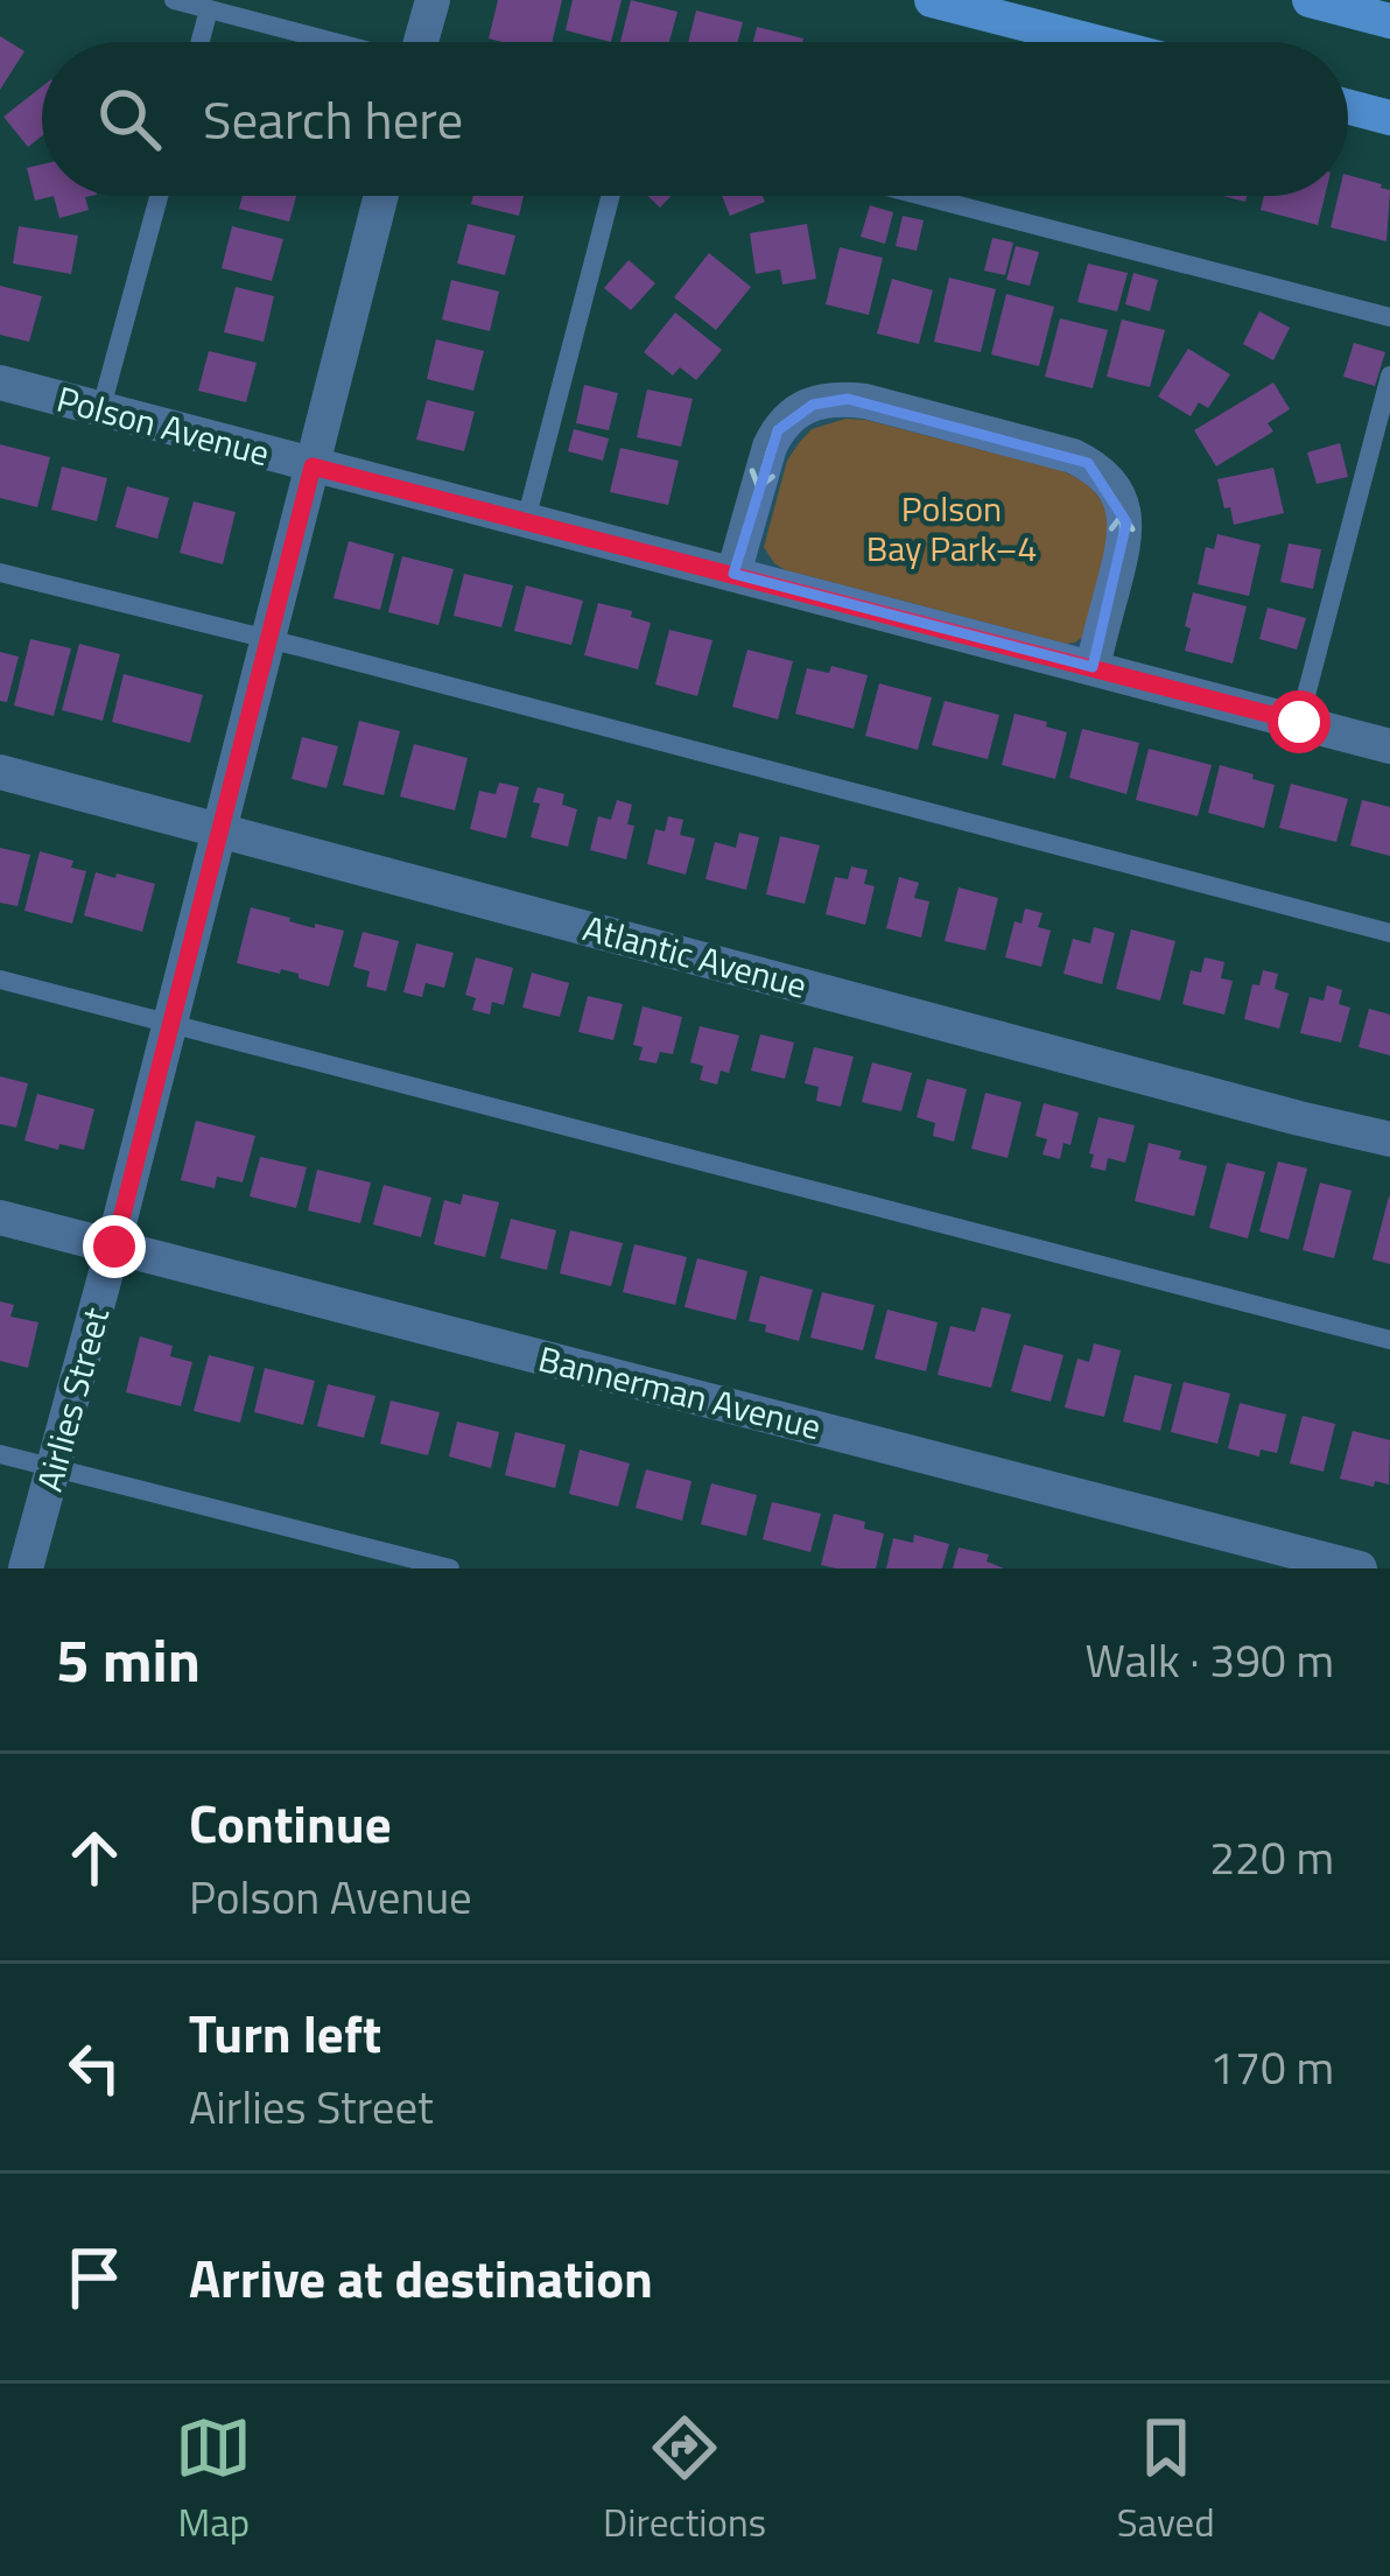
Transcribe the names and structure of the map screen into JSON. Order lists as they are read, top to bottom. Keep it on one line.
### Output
{"streets":{"street":["Polson Avenue","Atlantic Avenue","Bannerman Avenue","Airlies Street"]},"crossings":[["Polson Avenue","Airlies Street"],["Atlantic Avenue","Airlies Street"],["Bannerman Avenue","Airlies Street"]],"parks":["Polson Bay Park–4"],"page":{"search":"Search here","heading":["5 min","Walk · 390 m"],"list":[["Continue","Polson Avenue","220 m"],["Turn left","Airlies Street","170 m"],"Arrive at destination"],"nav":["Map","Directions","Saved"]}}
